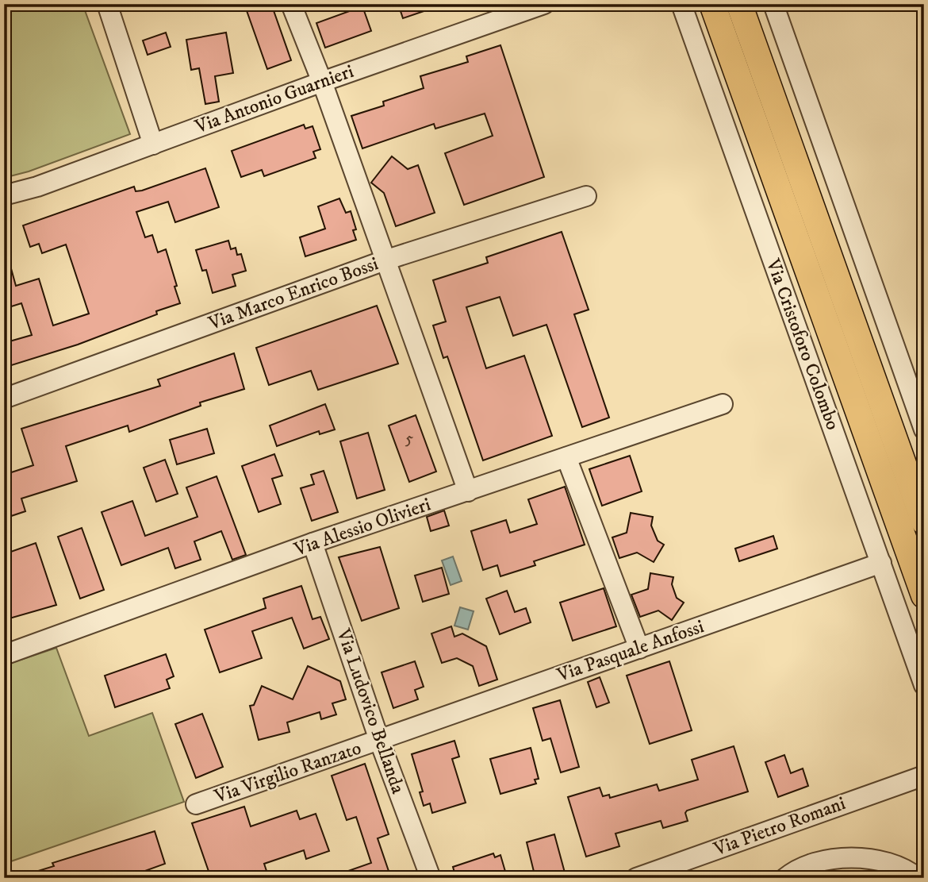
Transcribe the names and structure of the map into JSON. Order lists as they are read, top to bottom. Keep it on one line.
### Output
{"streets":{"main road":["Via Cristoforo Colombo"],"street":["Via Antonio Guarnieri","Via Marco Enrico Bossi","Via Alessio Olivieri","Via Pasquale Anfossi","Via Ludovico Bellanda","Via Virgilio Ranzato","Via Pietro Romani"]},"crossings":[["Via Cristoforo Colombo","Via Pasquale Anfossi"],["Via Alessio Olivieri","Via Ludovico Bellanda"],["Via Pasquale Anfossi","Via Ludovico Bellanda"],["Via Pasquale Anfossi","Via Virgilio Ranzato"],["Via Ludovico Bellanda","Via Virgilio Ranzato"]],"house_numbers":["5"]}
